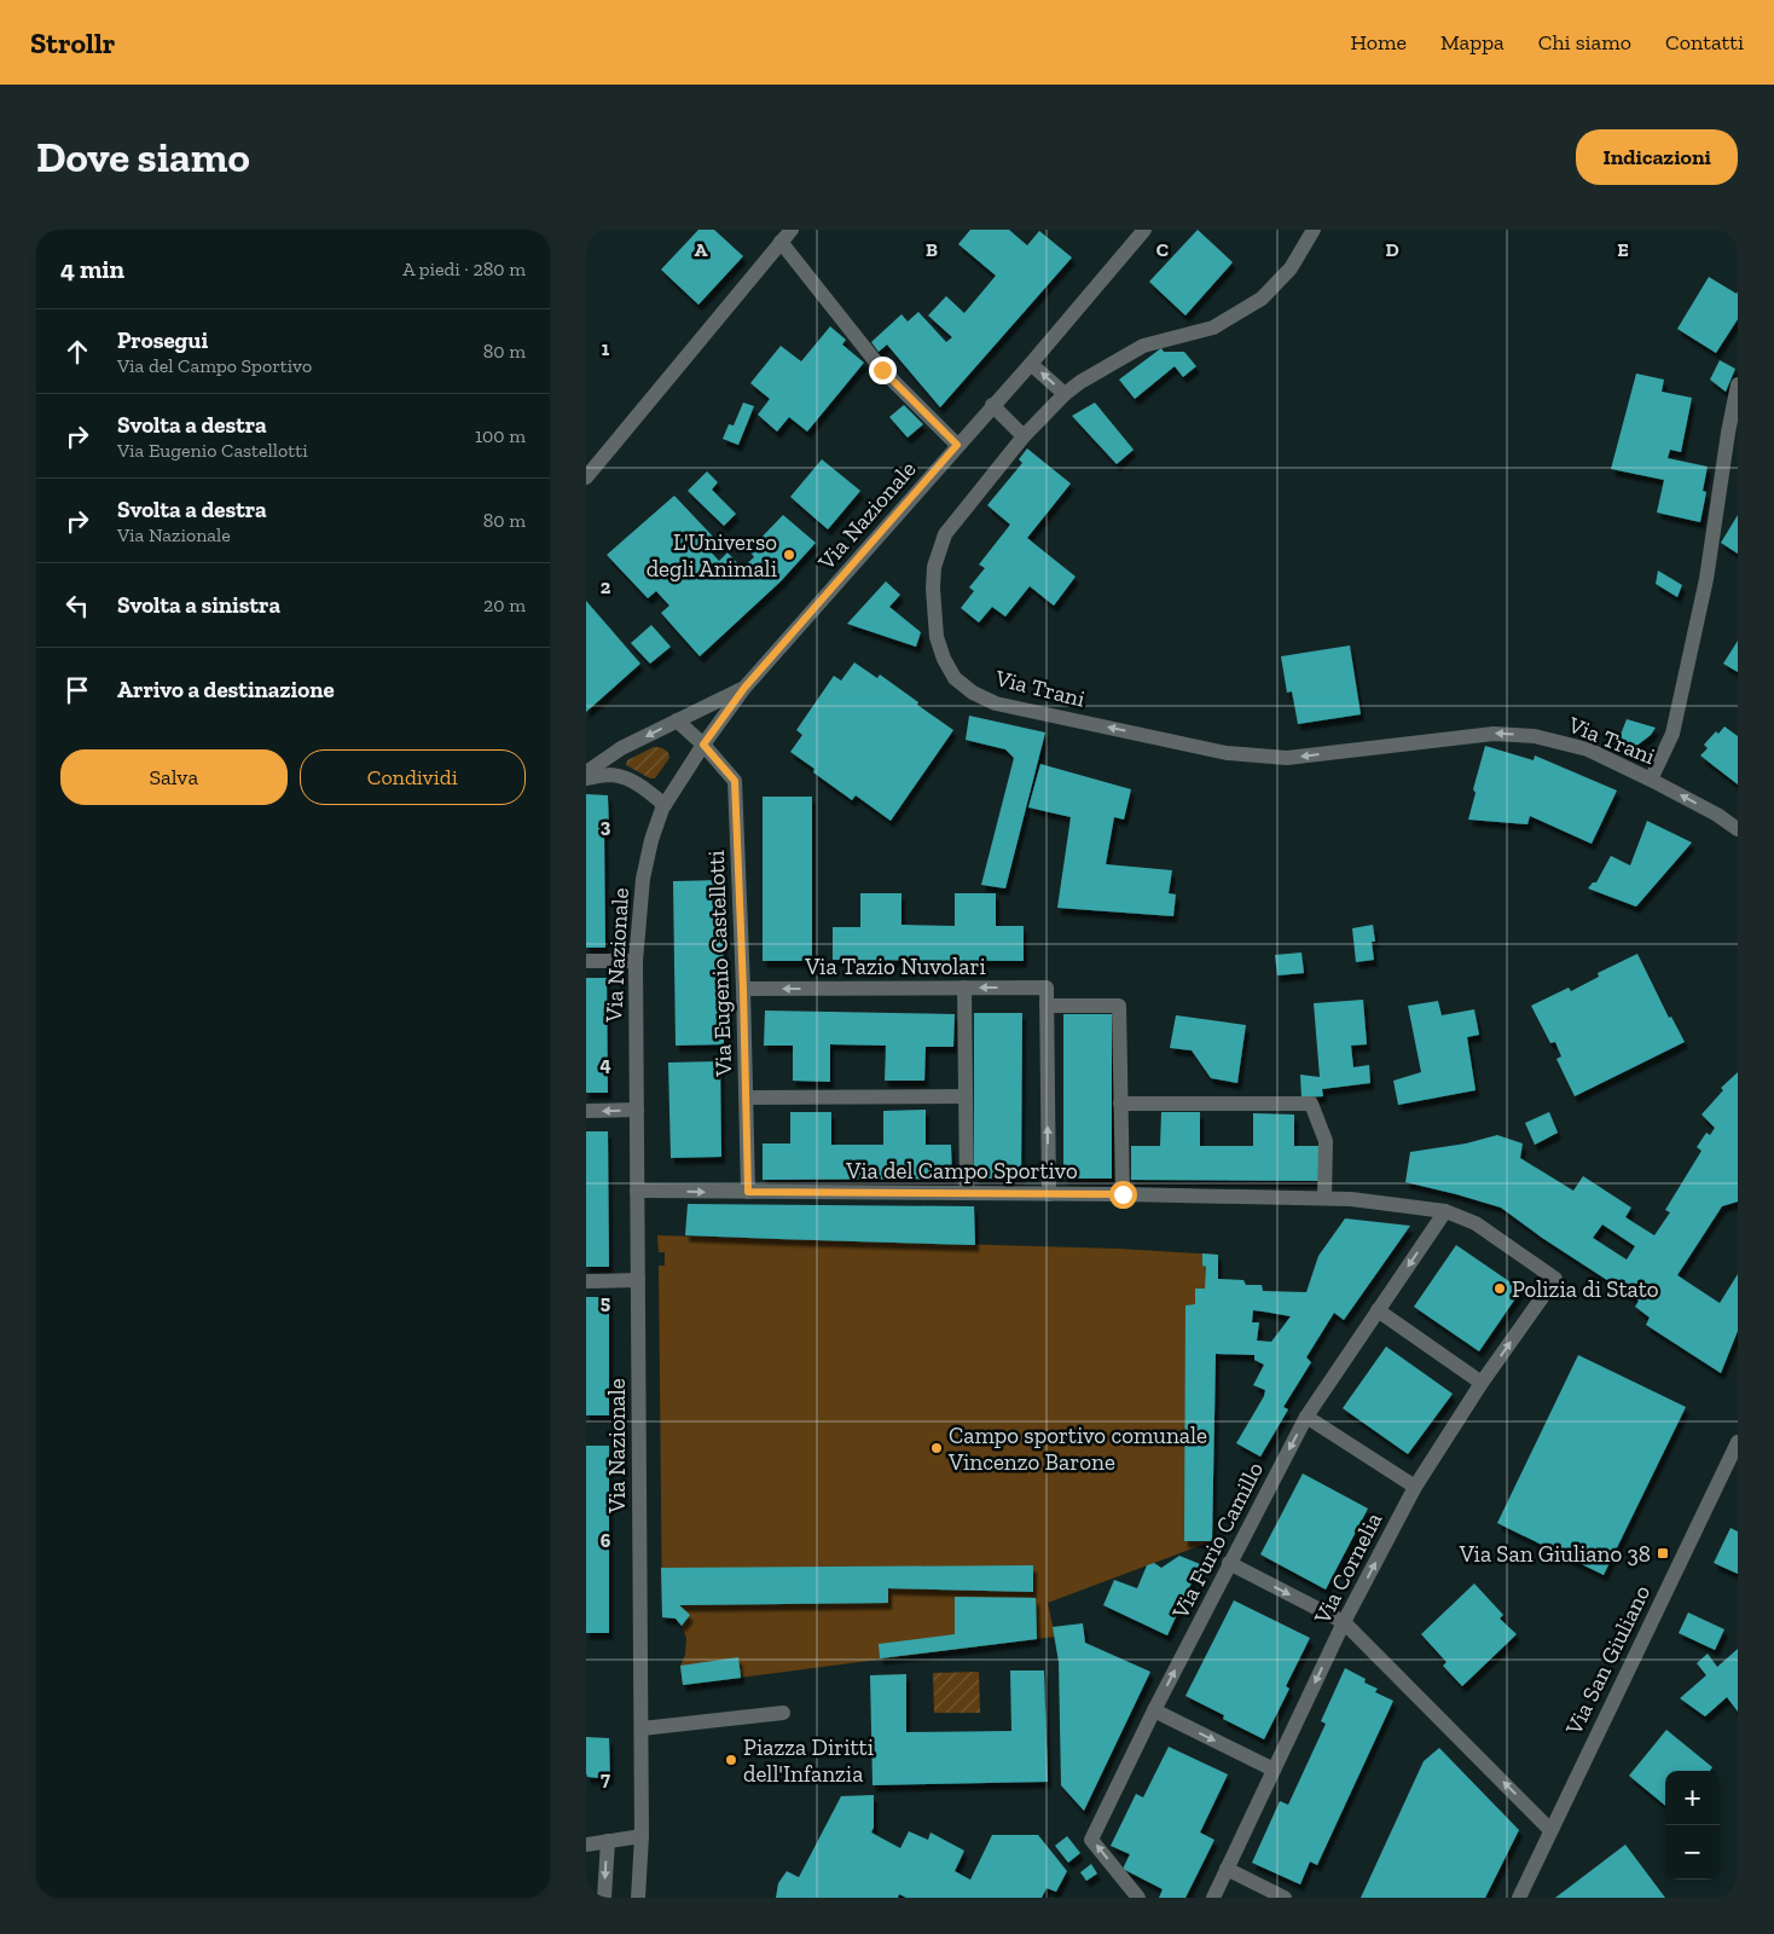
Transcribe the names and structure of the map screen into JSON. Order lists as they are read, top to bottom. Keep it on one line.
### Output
{"streets":{"street":["Via Nazionale","Via Trani","Via Eugenio Castellotti","Via Tazio Nuvolari","Via del Campo Sportivo","Via Furio Camillo","Via Cornelia","Via San Giuliano"]},"crossings":[["Via Nazionale","Via Eugenio Castellotti"],["Via Nazionale","Via del Campo Sportivo"],["Via Eugenio Castellotti","Via Tazio Nuvolari"],["Via Eugenio Castellotti","Via del Campo Sportivo"],["Via del Campo Sportivo","Via Furio Camillo"],["Via del Campo Sportivo","Via Cornelia"]],"places":{"other":["L'Universo degli Animali","Polizia di Stato","Campo sportivo comunale Vincenzo Barone","Piazza Diritti dell'Infanzia"],"transit":["Via San Giuliano 38"]},"page":{"header":"Strollr","nav":["Home","Mappa","Chi siamo","Contatti"],"buttons":["Indicazioni",["Salva","Condividi"]],"title":"Dove siamo","heading":["4 min","A piedi · 280 m"],"list":[["Prosegui","Via del Campo Sportivo","80 m"],["Svolta a destra","Via Eugenio Castellotti","100 m"],["Svolta a destra","Via Nazionale","80 m"],["Svolta a sinistra","20 m"],"Arrivo a destinazione"],"map_buttons":["+","−"]},"grid":{"columns":["A","B","C","D","E"],"rows":["1","2","3","4","5","6","7"]}}
